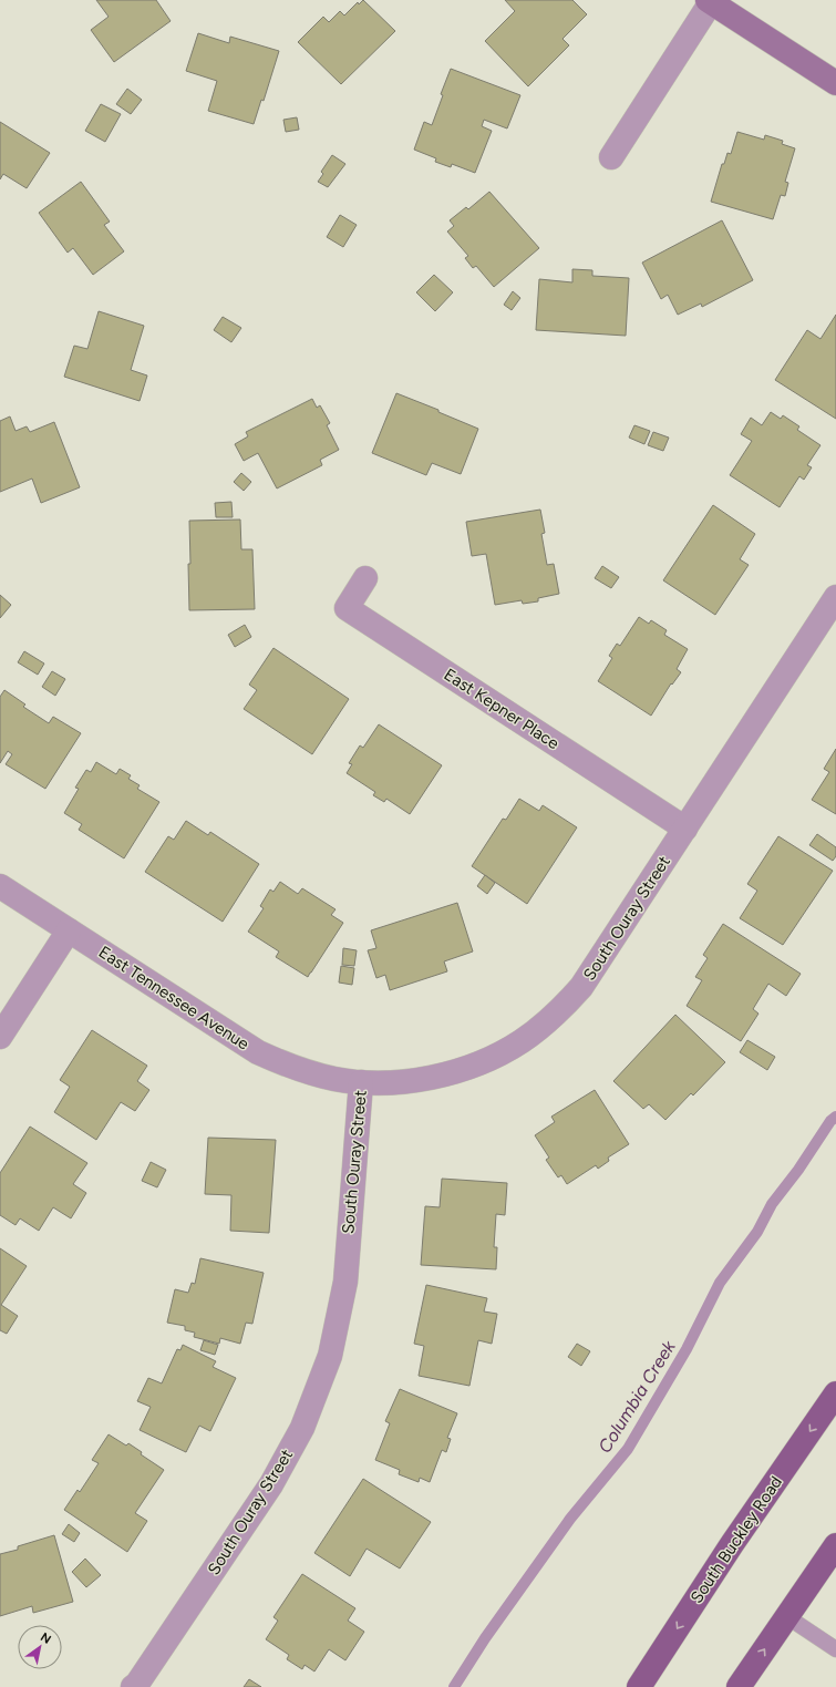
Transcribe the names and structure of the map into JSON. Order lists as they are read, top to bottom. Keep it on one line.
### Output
{"streets":{"main road":["South Buckley Road"],"street":["East Kepner Place","South Ouray Street","East Tennessee Avenue"]},"crossings":[["East Kepner Place","South Ouray Street"],["South Ouray Street","East Tennessee Avenue"]],"water":["Columbia Creek"],"north":"top right"}
